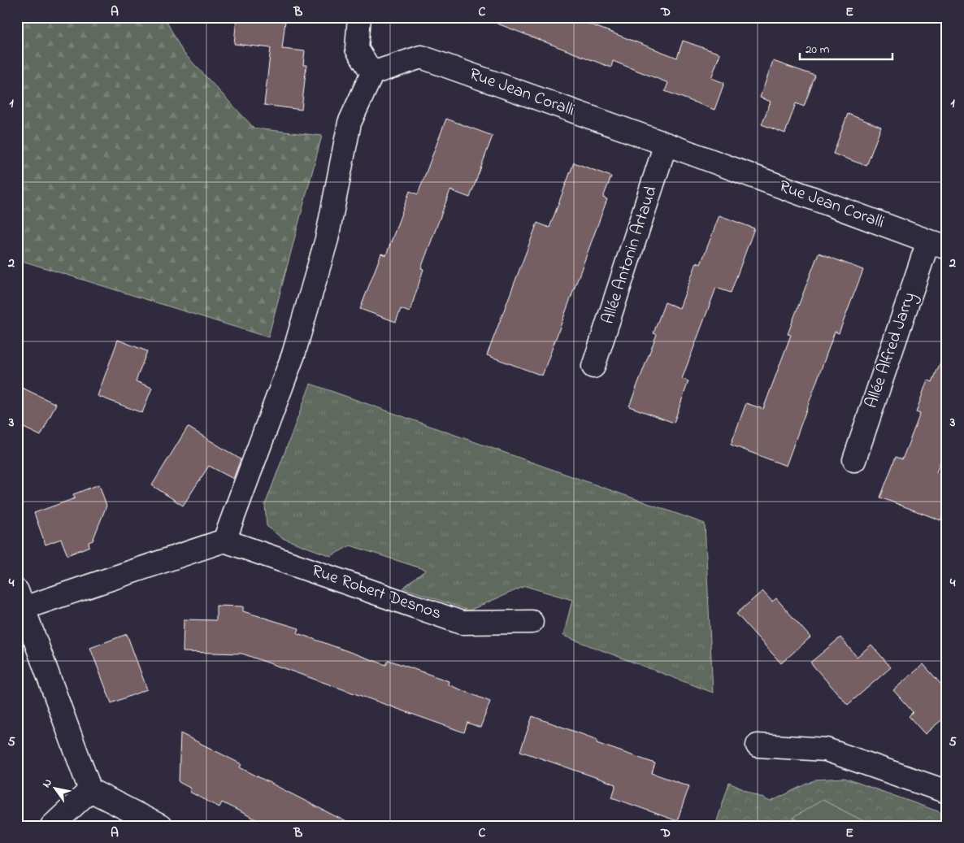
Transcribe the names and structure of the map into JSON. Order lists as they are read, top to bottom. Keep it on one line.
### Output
{"streets":{"street":["Rue Jean Coralli","Allée Antonin Artaud","Allée Alfred Jarry","Rue Robert Desnos"]},"crossings":[["Rue Jean Coralli","Allée Antonin Artaud"],["Rue Jean Coralli","Allée Alfred Jarry"]],"scale_bar":"20 m","north":"top left","grid":{"columns":["A","B","C","D","E"],"rows":["1","2","3","4","5"]}}
